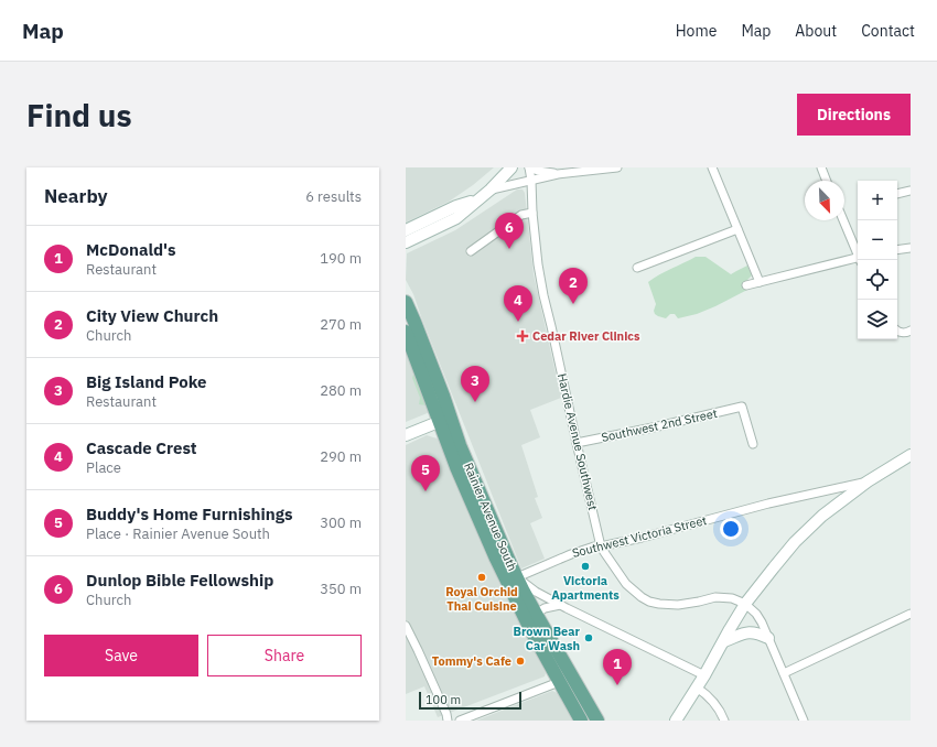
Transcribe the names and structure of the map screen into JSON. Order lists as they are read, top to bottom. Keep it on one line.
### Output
{"streets":{"main road":["Rainier Avenue South"],"street":["Southwest 2nd Street","Hardie Avenue Southwest","Southwest Victoria Street"]},"crossings":[["Southwest 2nd Street","Hardie Avenue Southwest"],["Hardie Avenue Southwest","Southwest Victoria Street"],["Rainier Avenue South","Southwest Victoria Street"]],"places":{"health":["Cedar River Clinics"],"other":["Victoria Apartments","Royal Orchid Thai Cuisine","Brown Bear Car Wash","Tommy's Cafe"]},"scale_bar":"100 m","north":"bottom right","page":{"header":"Map","nav":["Home","Map","About","Contact"],"buttons":["Directions",["Save","Share"]],"title":"Find us","heading":["Nearby","6 results"],"map_buttons":["+","−"],"pins":["6","2","4","3","5","1"],"list":[{"mark":"1","name":"McDonald's","note":"Restaurant","value":"190 m"},{"mark":"2","name":"City View Church","note":"Church","value":"270 m"},{"mark":"3","name":"Big Island Poke","note":"Restaurant","value":"280 m"},{"mark":"4","name":"Cascade Crest","note":"Place","value":"290 m"},{"mark":"5","name":"Buddy's Home Furnishings","note":"Place · Rainier Avenue South","value":"300 m"},{"mark":"6","name":"Dunlop Bible Fellowship","note":"Church","value":"350 m"}],"scale":"100 m"}}
